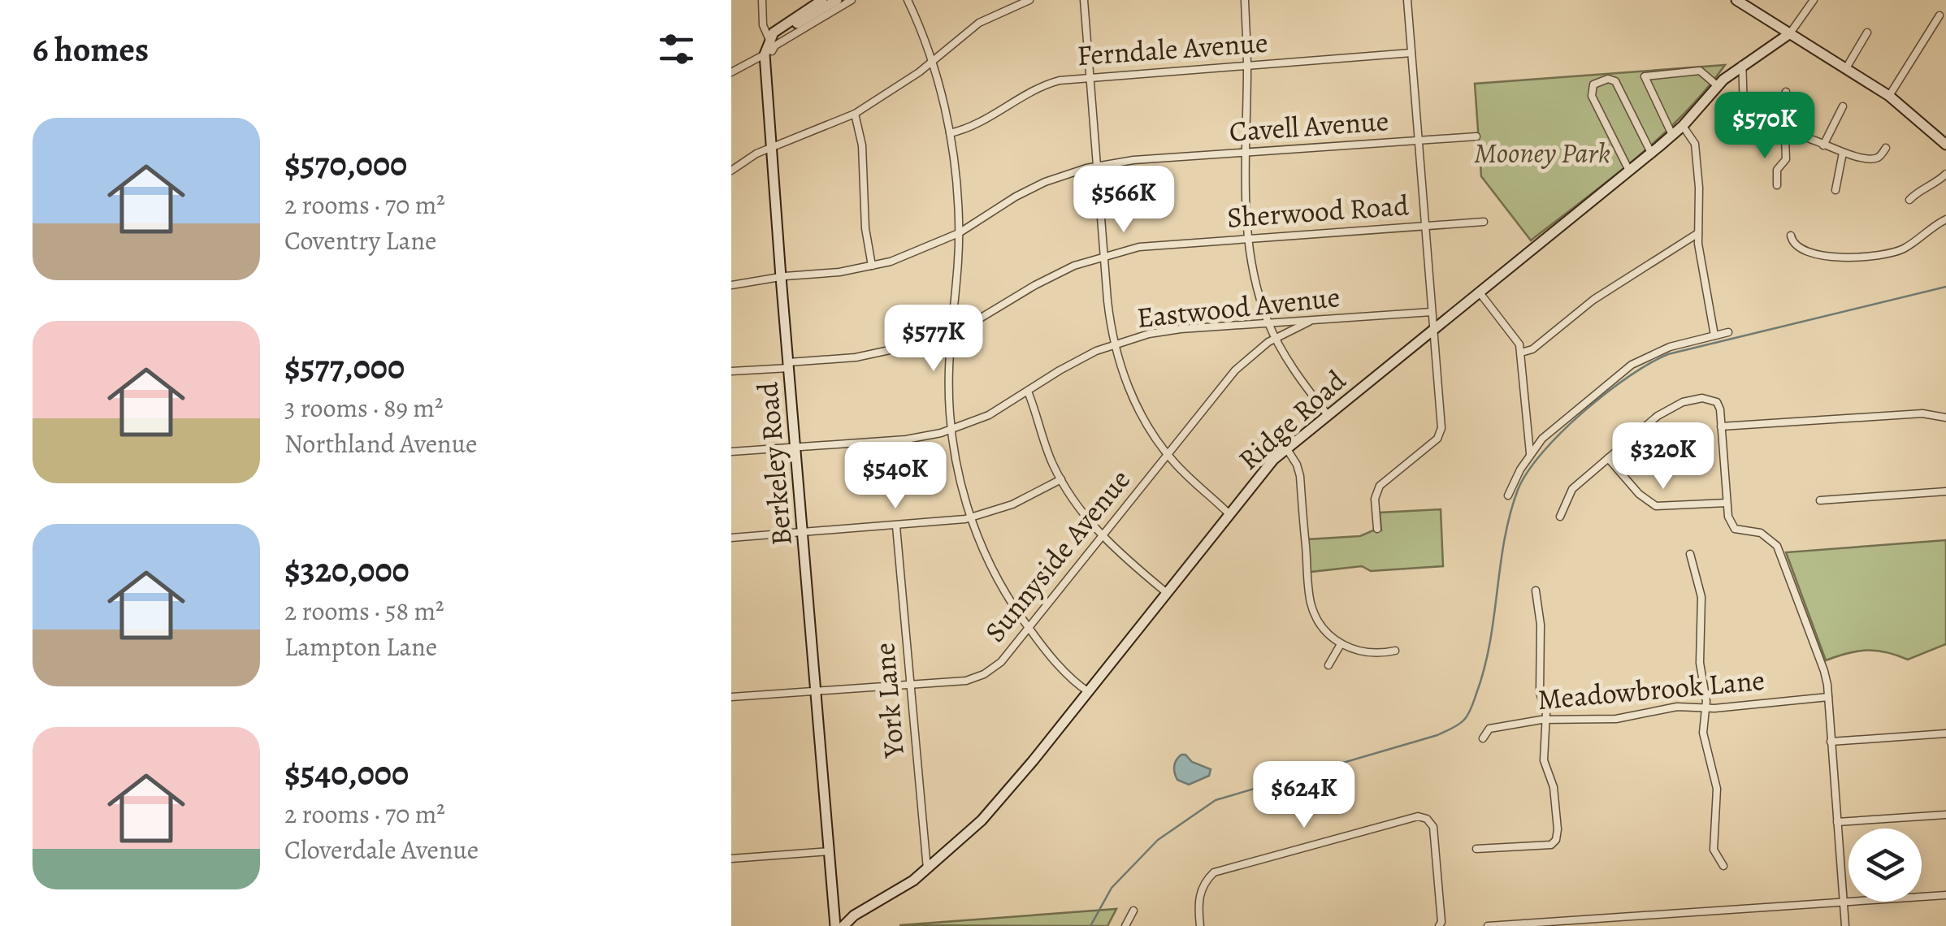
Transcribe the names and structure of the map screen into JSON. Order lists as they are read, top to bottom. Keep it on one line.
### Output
{"streets":{"street":["Ferndale Avenue","Cavell Avenue","Sherwood Road","Eastwood Avenue","Ridge Road","Berkeley Road","Sunnyside Avenue","Meadowbrook Lane","York Lane"]},"crossings":[["Cavell Avenue","Berkeley Road"],["Sherwood Road","Berkeley Road"],["Eastwood Avenue","Berkeley Road"],["Eastwood Avenue","Sunnyside Avenue"],["Ridge Road","York Lane"],["Berkeley Road","Sunnyside Avenue"],["Sunnyside Avenue","York Lane"]],"parks":["Mooney Park"],"page":{"heading":"6 homes","price":["$570K","$566K","$577K","$320K","$540K","$624K"],"list":[{"name":"$570,000","note":"2 rooms · 70 m² · Coventry Lane"},{"name":"$577,000","note":"3 rooms · 89 m² · Northland Avenue"},{"name":"$320,000","note":"2 rooms · 58 m² · Lampton Lane"},{"name":"$540,000","note":"2 rooms · 70 m² · Cloverdale Avenue"}]}}
